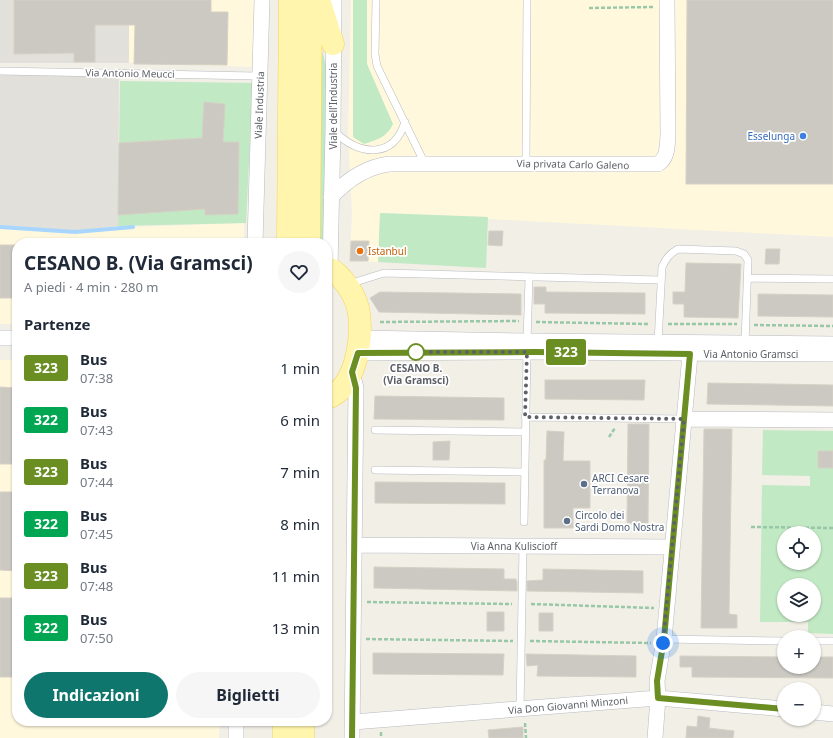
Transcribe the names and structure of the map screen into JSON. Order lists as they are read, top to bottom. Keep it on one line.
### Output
{"streets":{"street":["Viale Industria","Viale dell'Industria","Via privata Carlo Galeno","Via Antonio Gramsci","Via Anna Kuliscioff","Via Don Giovanni Minzoni"],"lane":["Via Antonio Meucci"]},"crossings":[["Via Antonio Meucci","Viale Industria"],["Viale dell'Industria","Via privata Carlo Galeno"]],"places":["Esselunga","Istanbul","CESANO B. (Via Gramsci)","ARCI Cesare Terranova","Circolo dei Sardi Domo Nostra"],"lines":["bus line 323"],"page":{"on_map":"323","heading":[["CESANO B. (Via Gramsci)","A piedi · 4 min · 280 m"],"Partenze"],"list":[{"mark":"323","name":"Bus","note":"07:38","value":"1 min"},{"mark":"322","name":"Bus","note":"07:43","value":"6 min"},{"mark":"323","name":"Bus","note":"07:44","value":"7 min"},{"mark":"322","name":"Bus","note":"07:45","value":"8 min"},{"mark":"323","name":"Bus","note":"07:48","value":"11 min"},{"mark":"322","name":"Bus","note":"07:50","value":"13 min"}],"map_buttons":["+","−"],"buttons":["Indicazioni","Biglietti"]}}
